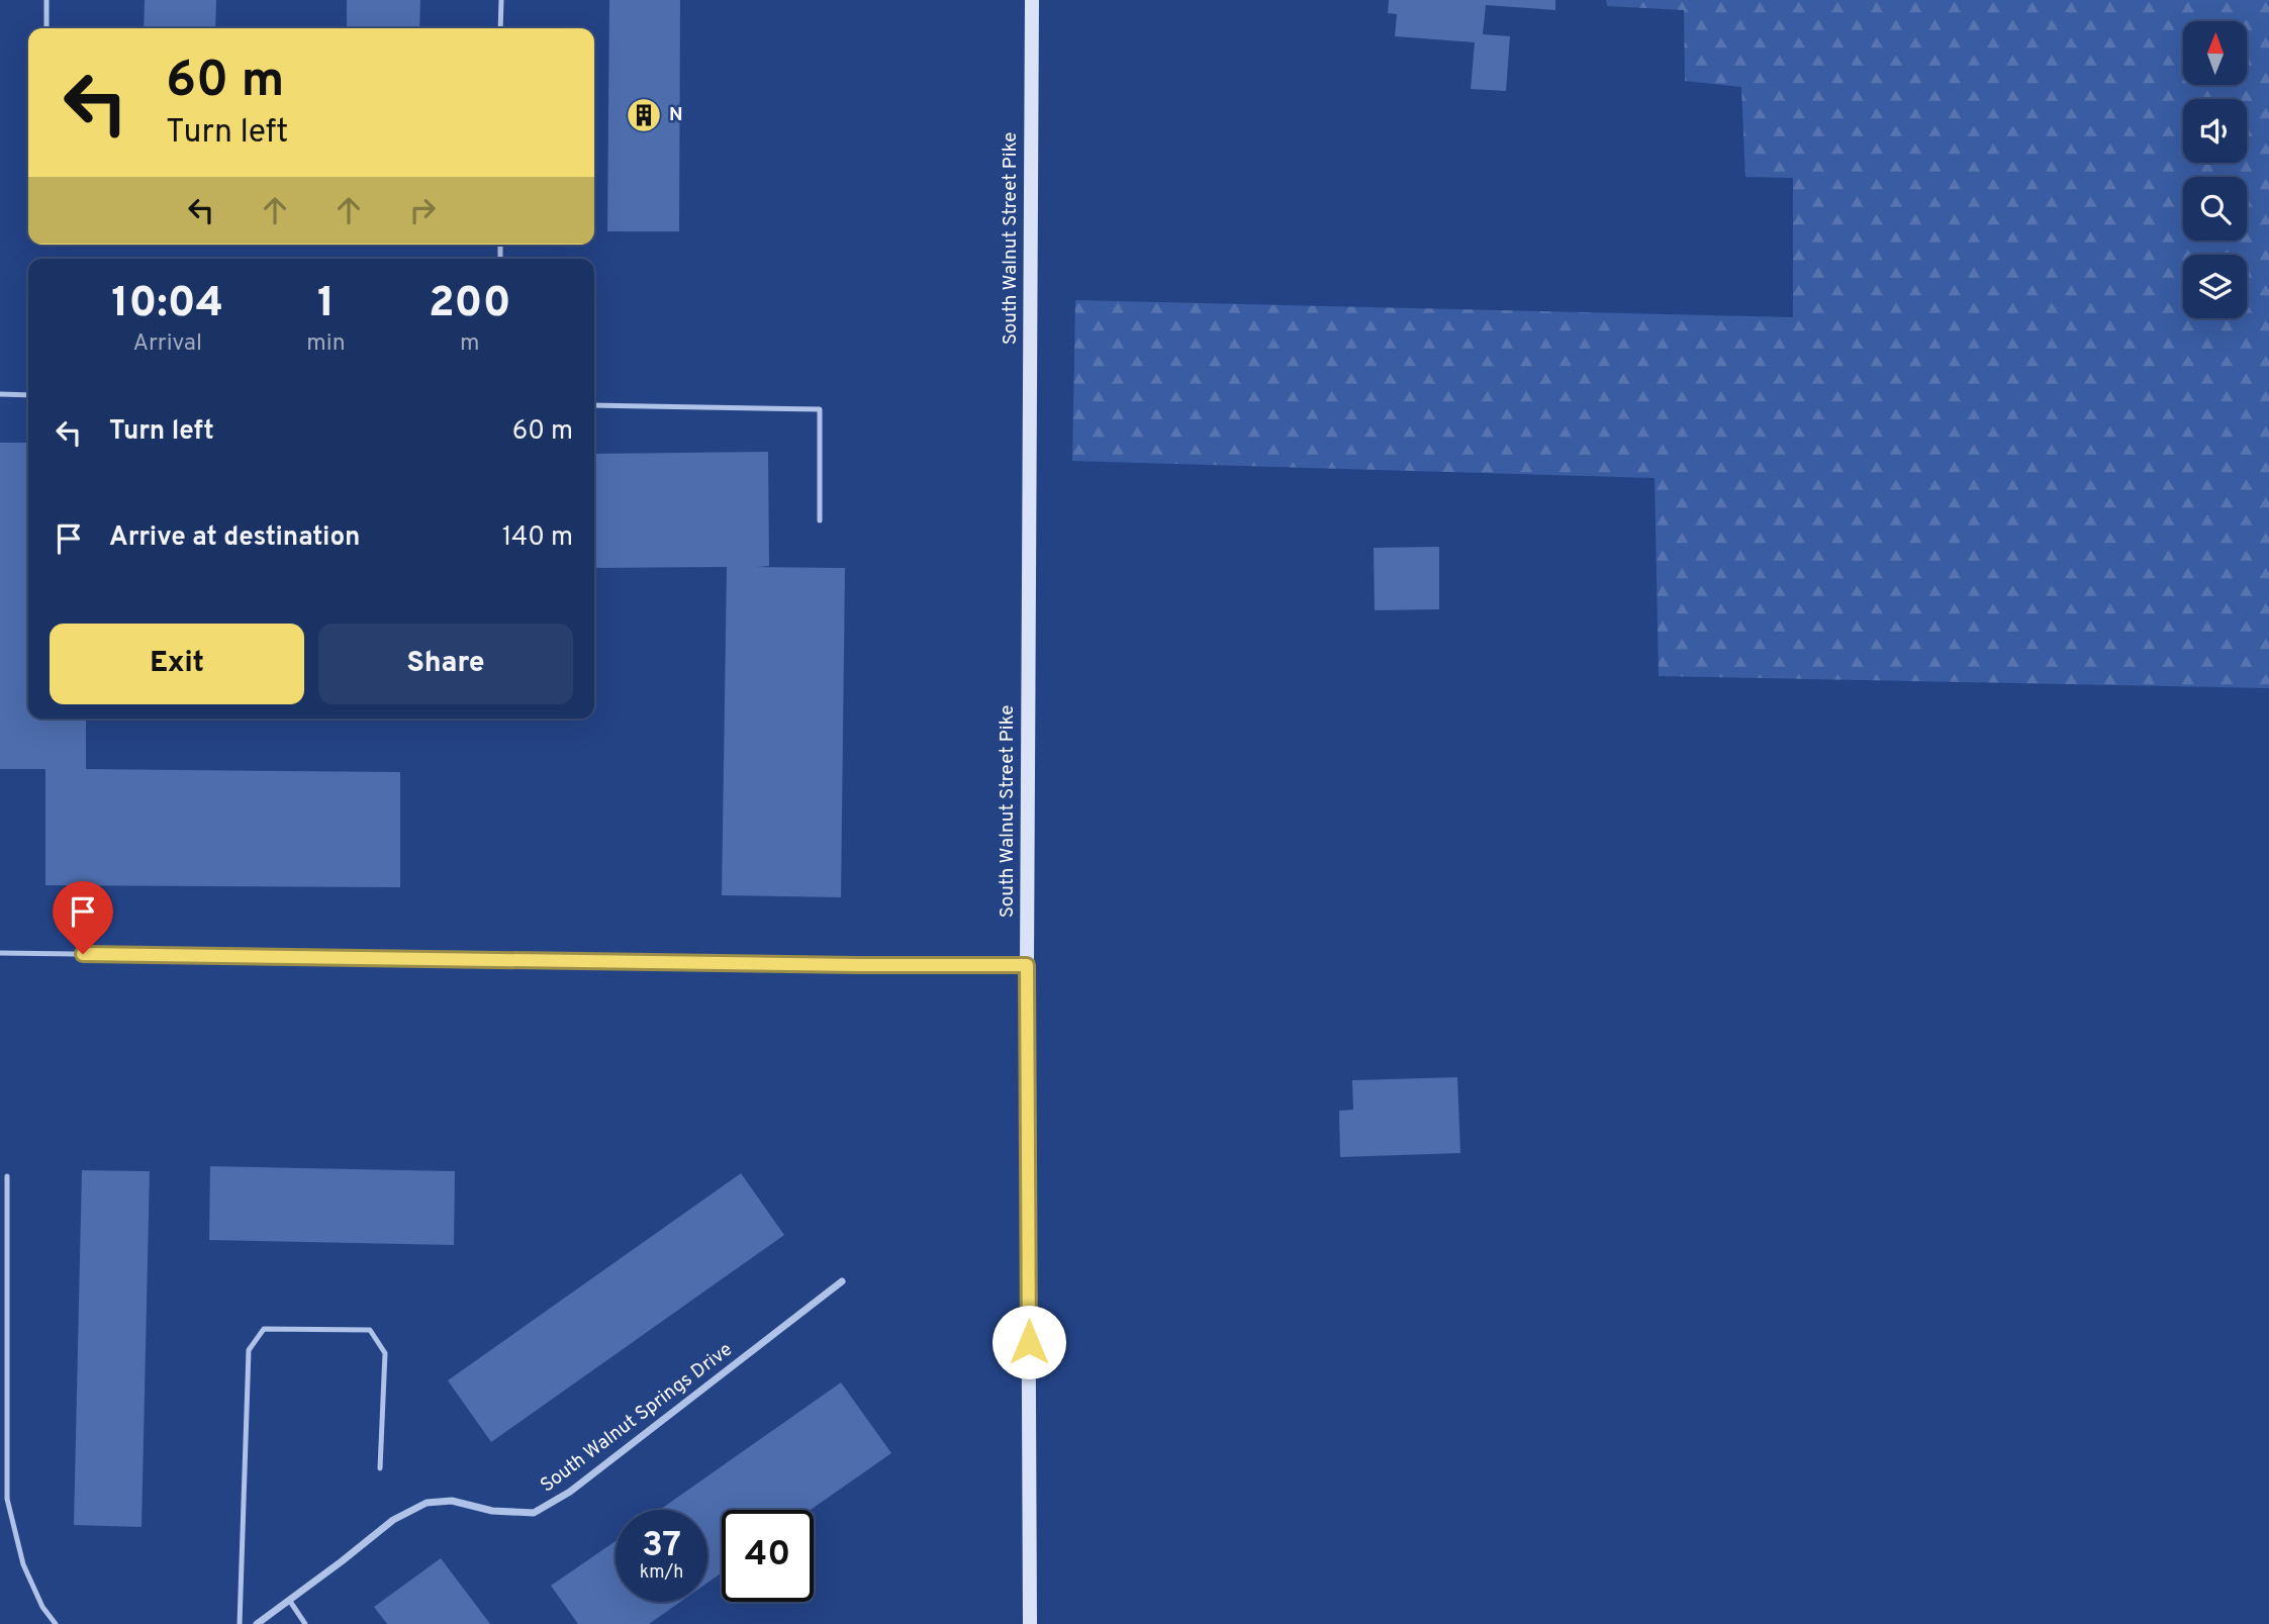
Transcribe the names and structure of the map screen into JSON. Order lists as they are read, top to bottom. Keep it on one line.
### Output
{"streets":{"street":["South Walnut Street Pike","South Walnut Springs Drive"]},"places":{"building":["N"]},"north":"top","page":{"turn":["60 m","Turn left"],"eta":["10:04","Arrival","1","min","200","m"],"list":[{"name":"Turn left","value":"60 m"},{"name":"Arrive at destination","value":"140 m"}],"buttons":["Exit","Share"],"speed":"37 km/h","limit":"40"}}
